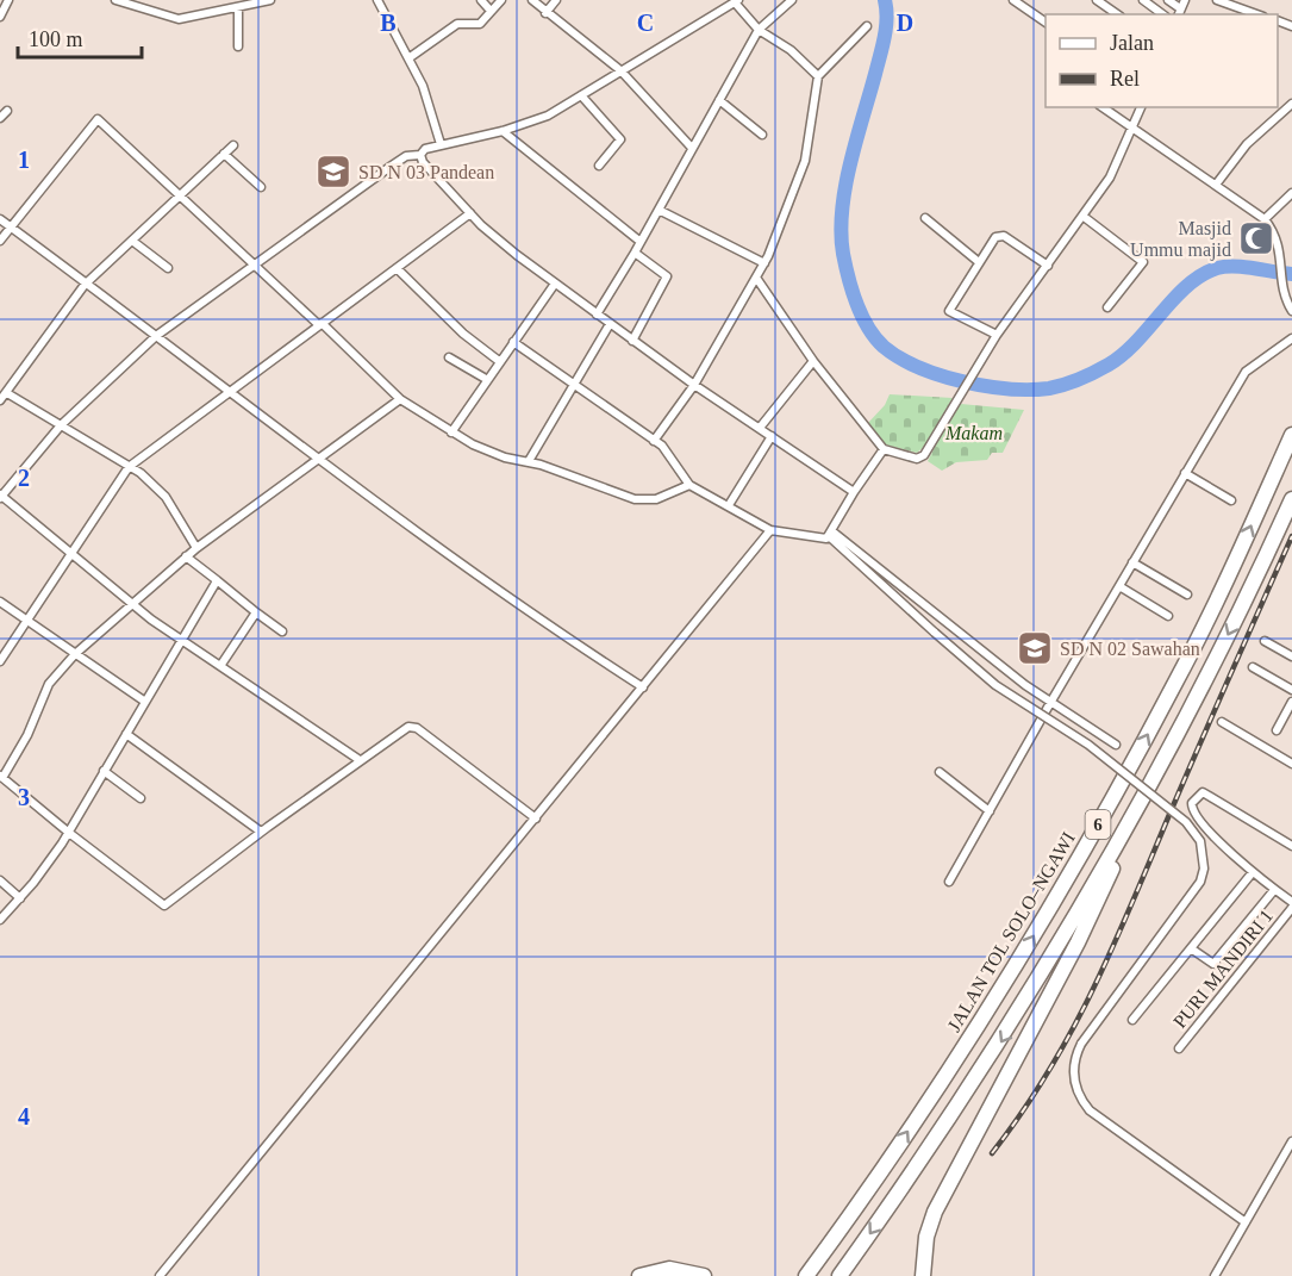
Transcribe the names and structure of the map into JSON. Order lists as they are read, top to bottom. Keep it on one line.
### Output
{"streets":{"highway":["6","JALAN TOL SOLO–NGAWI"],"street":["PURI MANDIRI 1"]},"parks":["Makam"],"places":{"school or university":["SD N 03 Pandean","SD N 02 Sawahan"],"mosque":["Masjid Ummu majid"]},"legend":["Jalan","Rel"],"scale_bar":"100 m","grid":{"columns":["B","C","D"],"rows":["1","2","3","4"]}}
